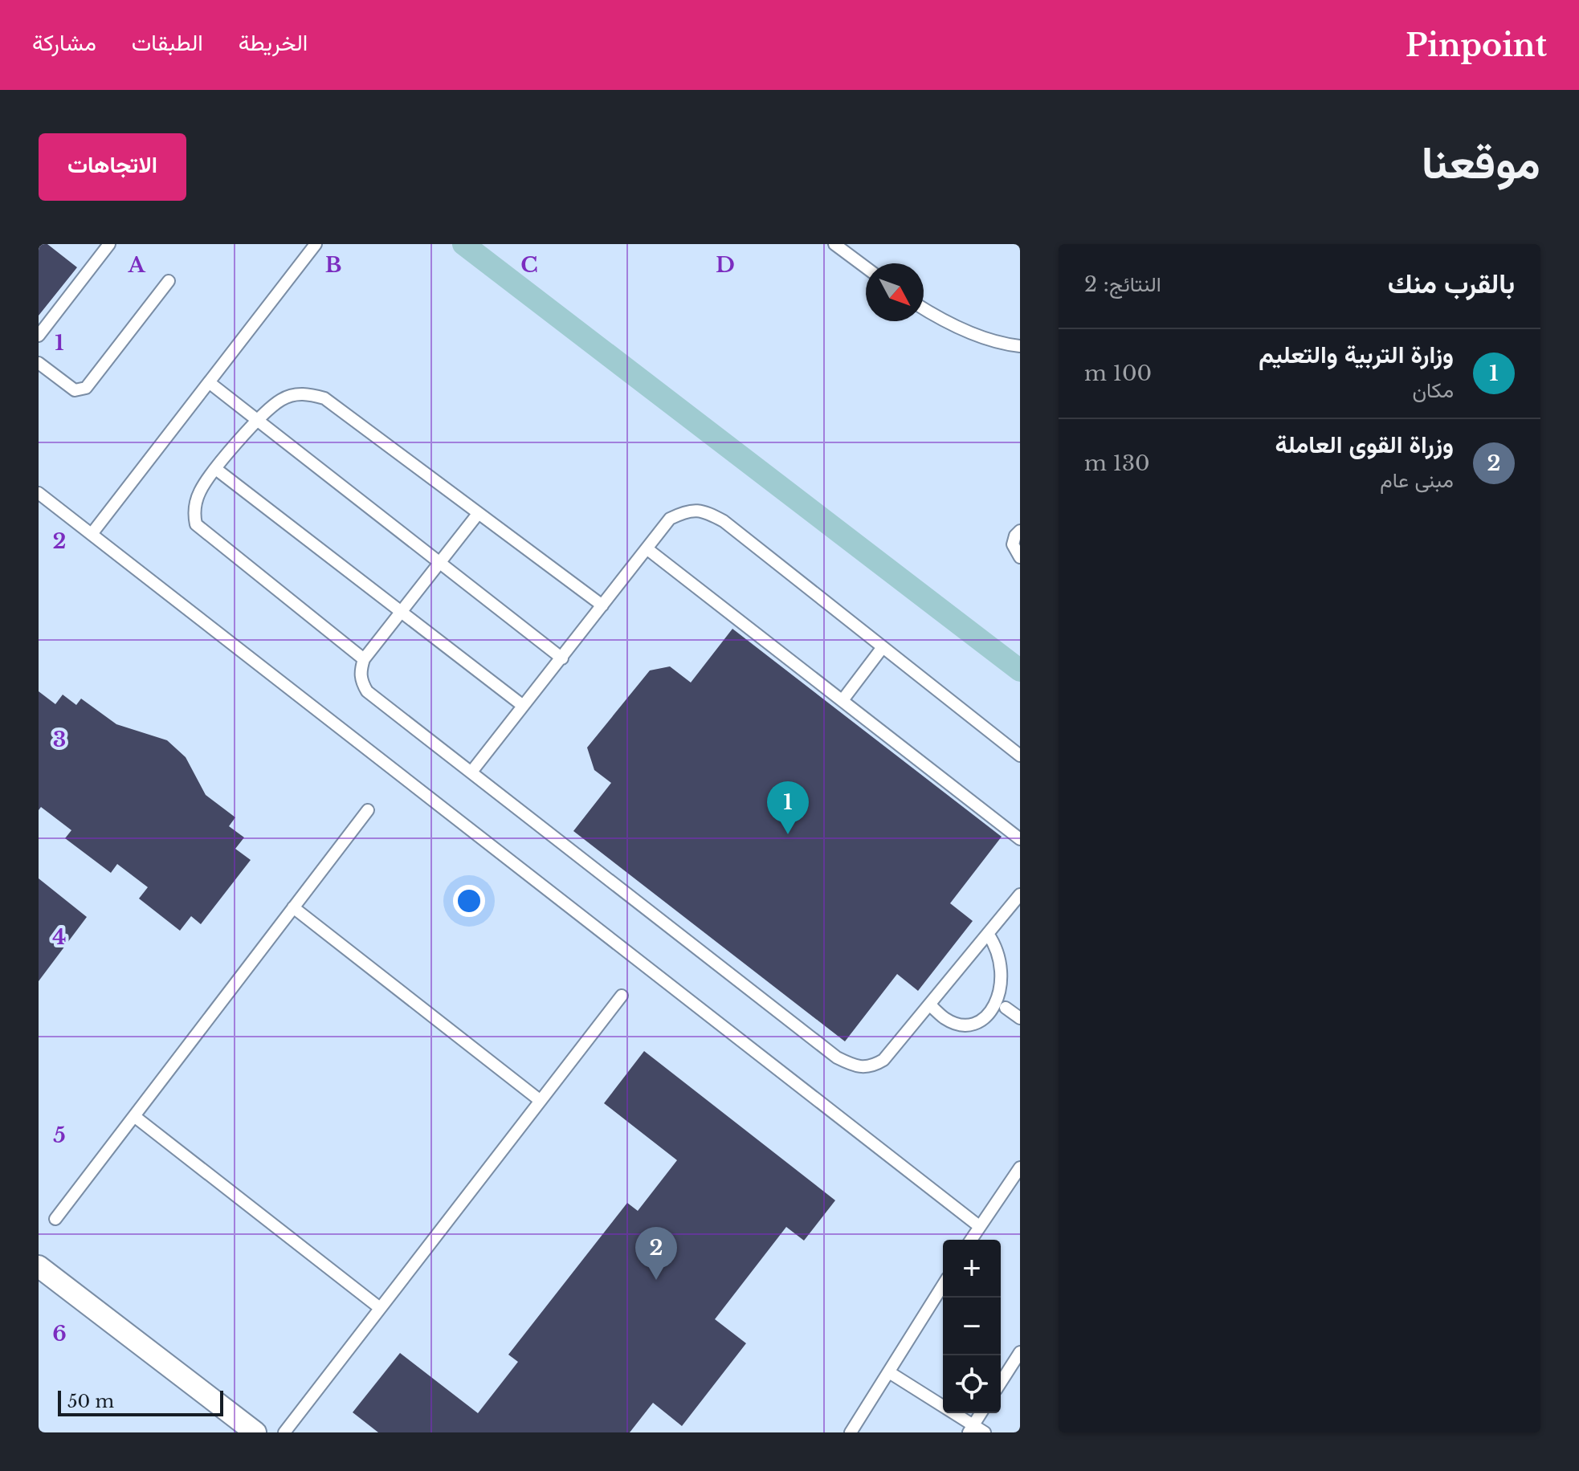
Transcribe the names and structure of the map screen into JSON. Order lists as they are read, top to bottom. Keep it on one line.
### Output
{"scale_bar":"50 m","north":"bottom right","page":{"header":"Pinpoint","nav":["الخريطة","الطبقات","مشاركة"],"title":"موقعنا","buttons":"الاتجاهات","heading":["بالقرب منك","النتائج: 2"],"list":[{"mark":"1","name":"وزارة التربية والتعليم","note":"مكان","value":"100 m"},{"mark":"2","name":"وزراة القوى العاملة","note":"مبنى عام","value":"130 m"}],"pins":["1","2"],"map_buttons":["+","−"],"scale":"50 m"},"grid":{"columns":["A","B","C","D"],"rows":["1","2","3","4","5","6"]}}
